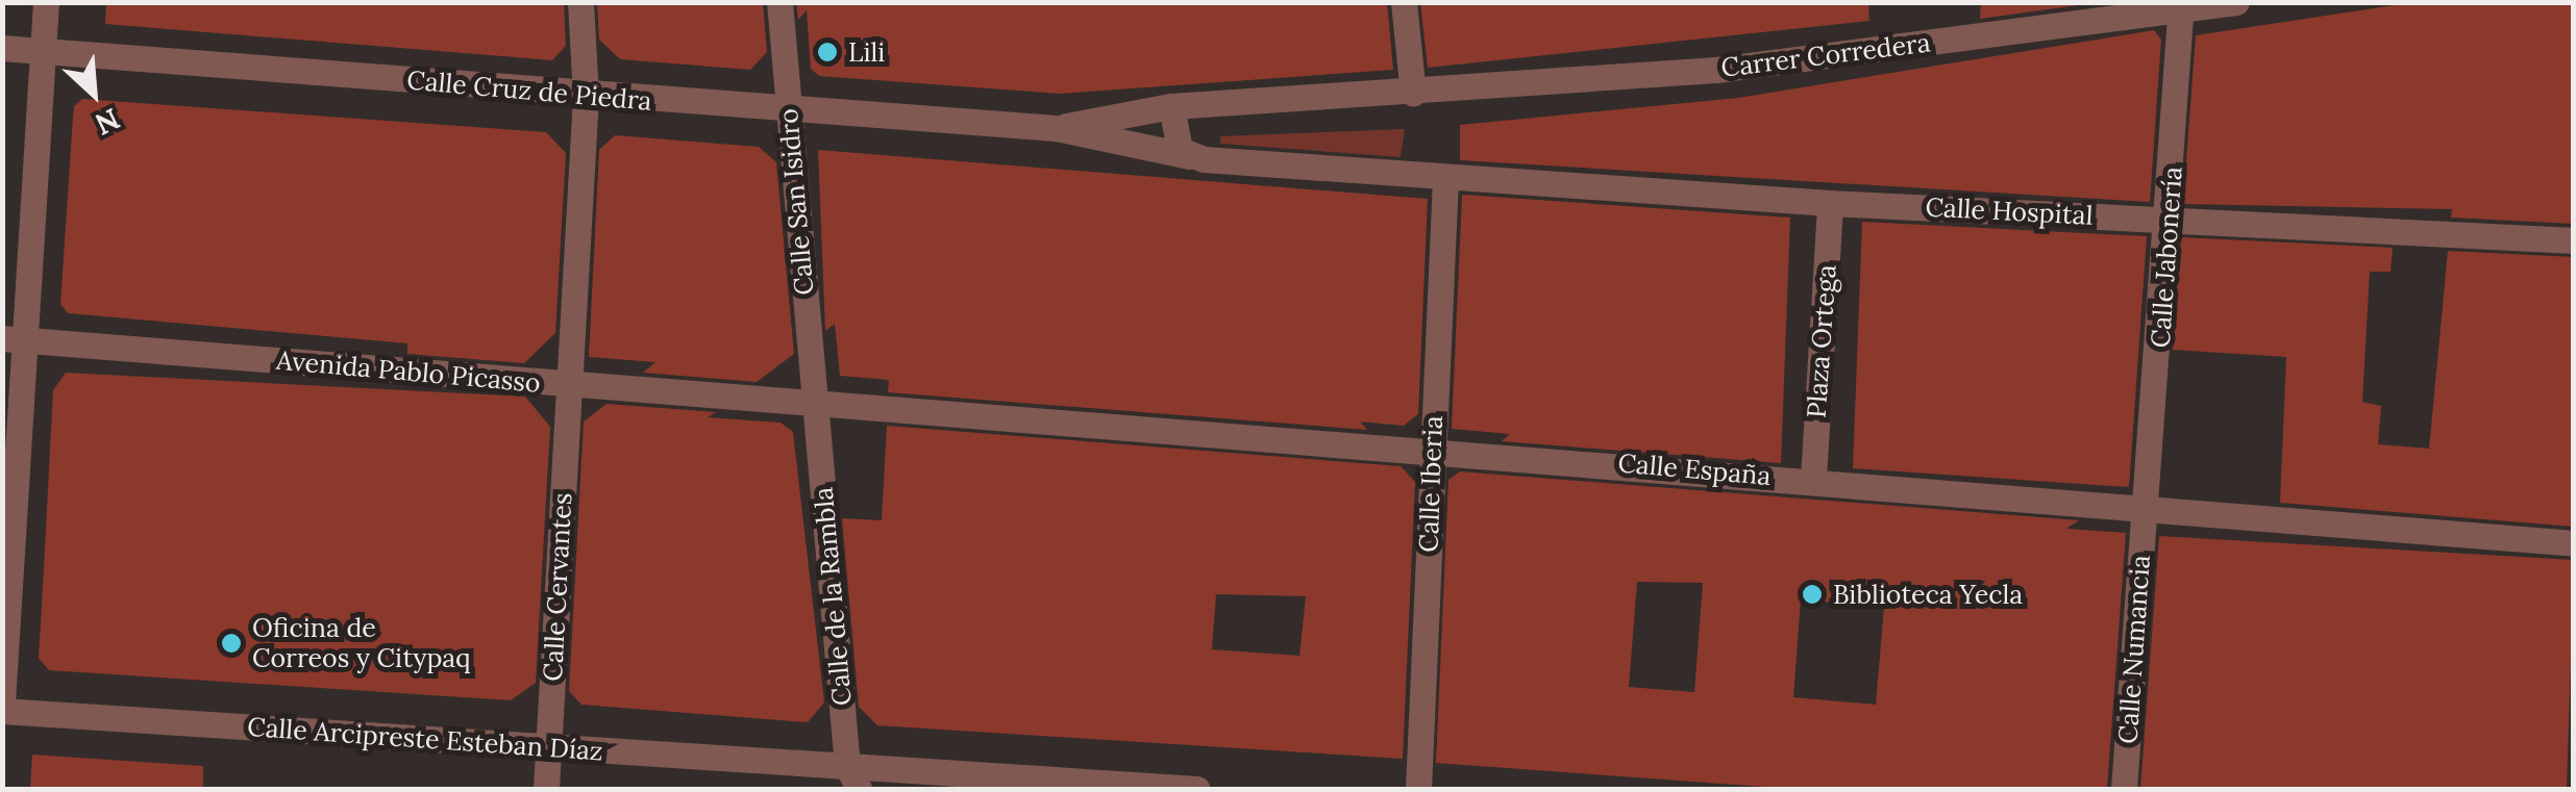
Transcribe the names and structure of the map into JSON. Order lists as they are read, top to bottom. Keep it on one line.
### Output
{"streets":{"street":["Carrer Corredera","Calle Cruz de Piedra","Calle San Isidro","Calle Hospital","Calle Jabonería","Plaza Ortega","Avenida Pablo Picasso","Calle España","Calle Iberia","Calle Cervantes","Calle de la Rambla","Calle Numancia","Calle Arcipreste Esteban Díaz"]},"crossings":[["Carrer Corredera","Calle Cruz de Piedra"],["Carrer Corredera","Calle Jabonería"],["Calle Cruz de Piedra","Calle San Isidro"],["Calle Cruz de Piedra","Calle Hospital"],["Calle Cruz de Piedra","Calle Iberia"],["Calle Cruz de Piedra","Calle Cervantes"],["Calle San Isidro","Avenida Pablo Picasso"],["Calle San Isidro","Calle España"],["Calle San Isidro","Calle de la Rambla"],["Calle Hospital","Calle Jabonería"],["Calle Hospital","Plaza Ortega"],["Calle Hospital","Calle Iberia"],["Calle Jabonería","Calle España"],["Calle Jabonería","Calle Numancia"],["Plaza Ortega","Calle España"],["Avenida Pablo Picasso","Calle España"],["Avenida Pablo Picasso","Calle Cervantes"],["Avenida Pablo Picasso","Calle de la Rambla"],["Calle España","Calle Iberia"],["Calle España","Calle de la Rambla"],["Calle España","Calle Numancia"],["Calle Cervantes","Calle Arcipreste Esteban Díaz"],["Calle de la Rambla","Calle Arcipreste Esteban Díaz"]],"places":["Lili","Biblioteca Yecla","Oficina de Correos y Citypaq"],"north":"bottom right"}
